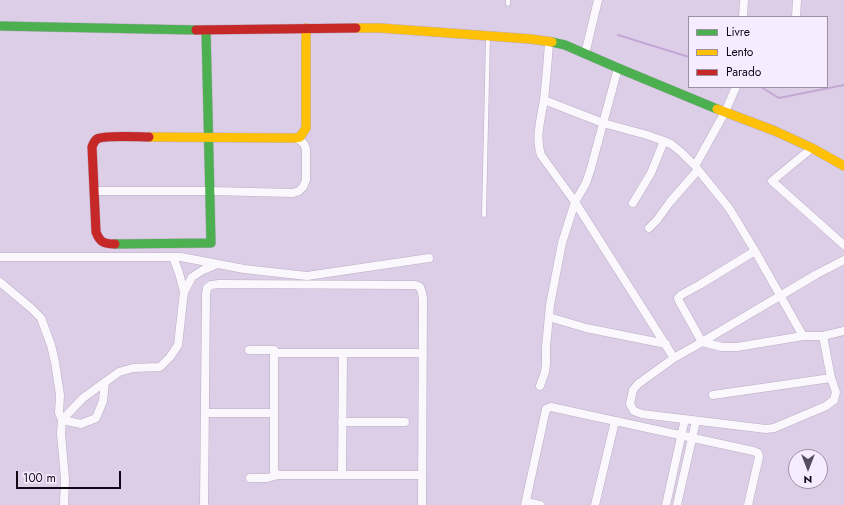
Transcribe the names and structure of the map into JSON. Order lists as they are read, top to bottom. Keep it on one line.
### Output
{"legend":["Livre","Lento","Parado"],"scale_bar":"100 m","north":"bottom"}
